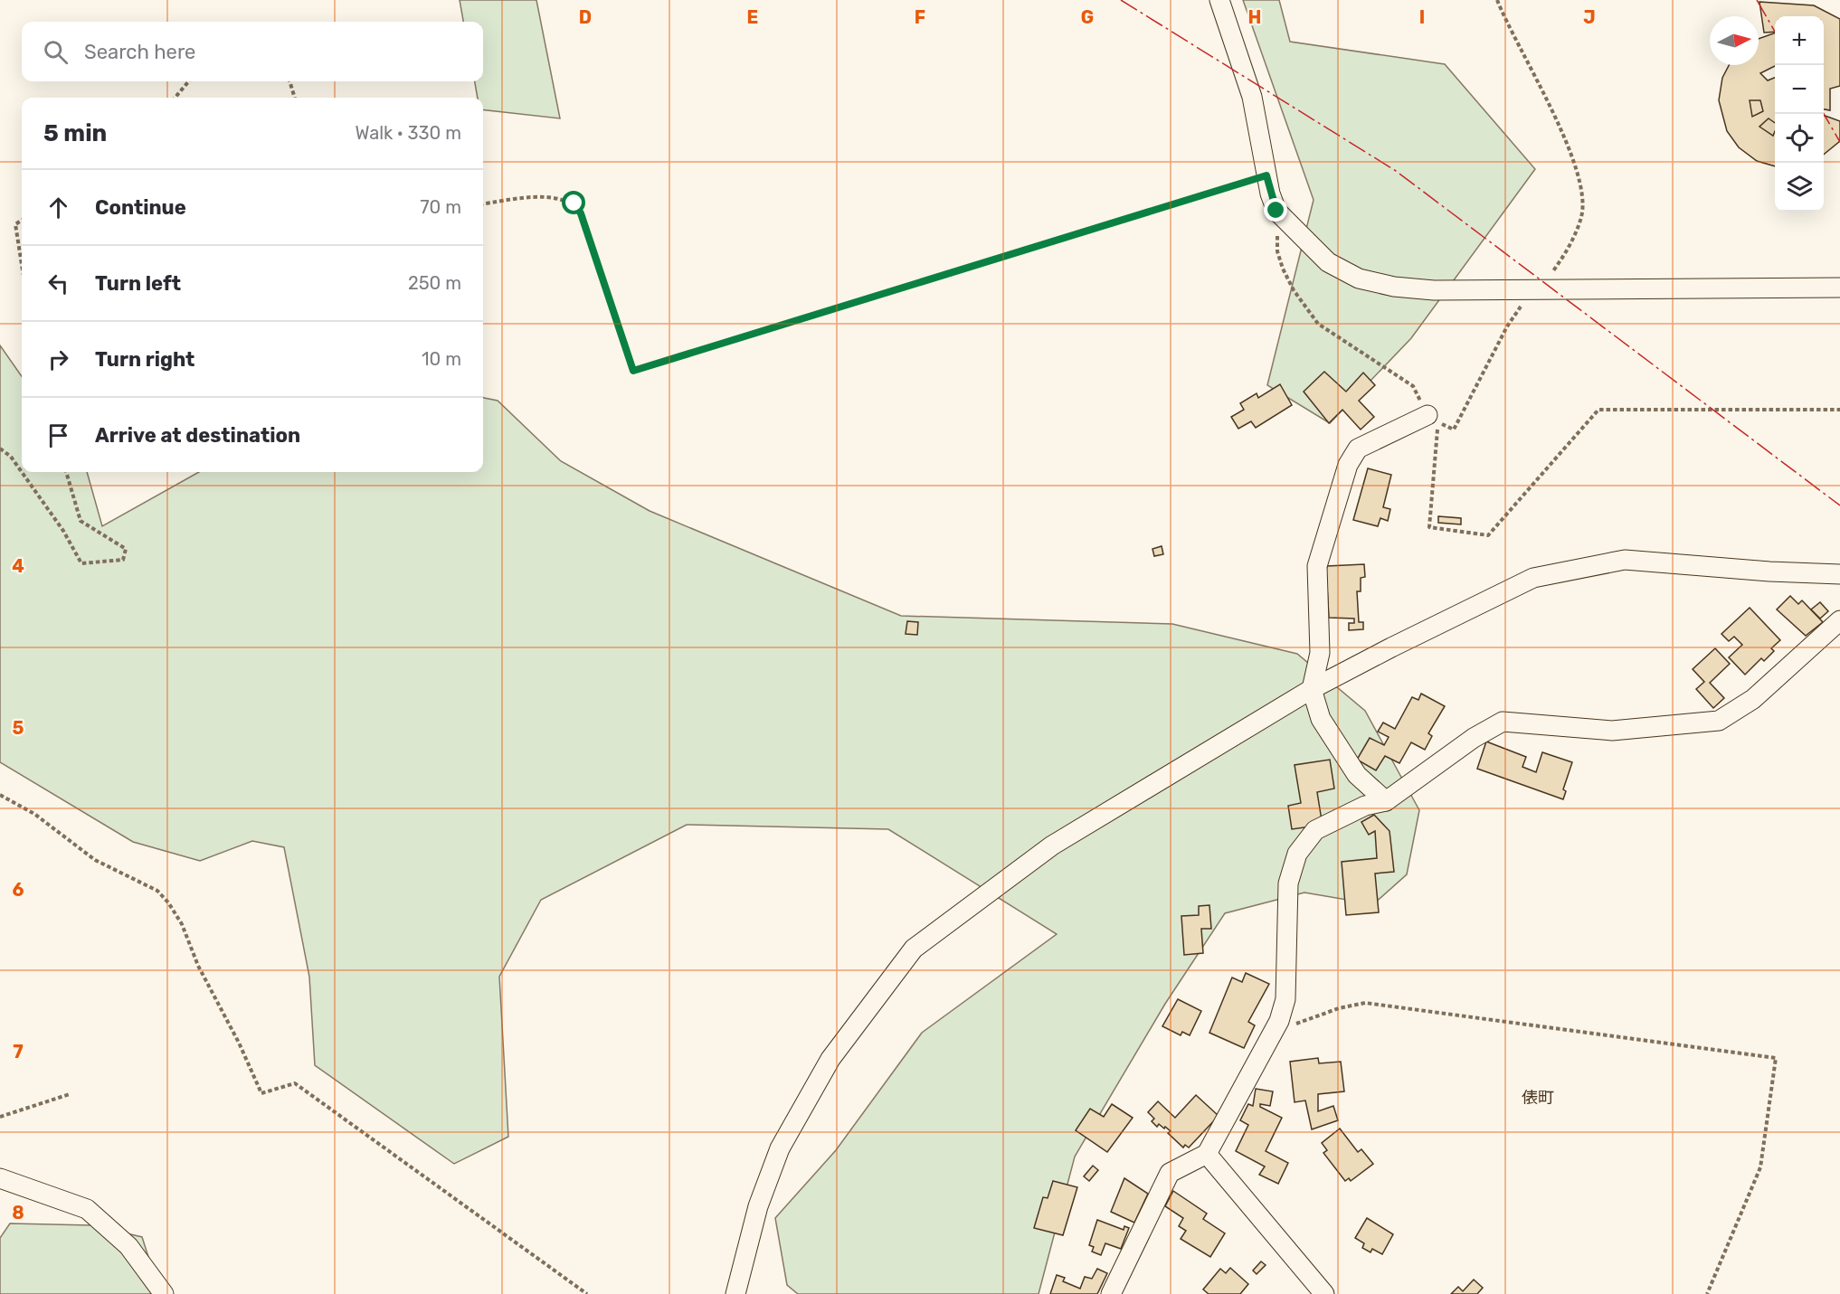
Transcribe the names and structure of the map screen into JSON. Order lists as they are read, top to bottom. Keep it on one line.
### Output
{"districts":["俵町"],"north":"right","page":{"map_buttons":["+","−"],"search":"Search here","heading":["5 min","Walk · 330 m"],"list":[["Continue","70 m"],["Turn left","250 m"],["Turn right","10 m"],"Arrive at destination"]},"grid":{"columns":["D","E","F","G","H","I","J"],"rows":["4","5","6","7","8"]}}
